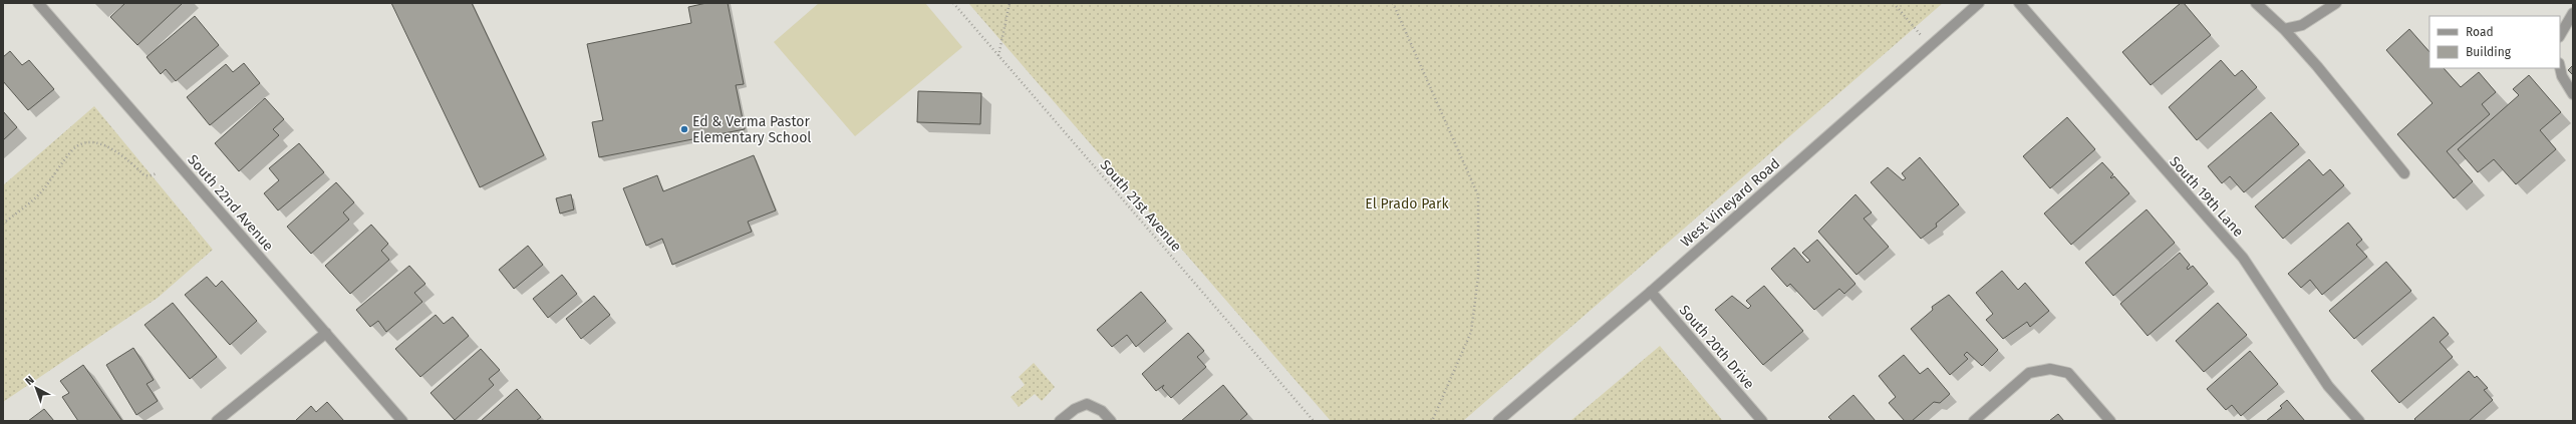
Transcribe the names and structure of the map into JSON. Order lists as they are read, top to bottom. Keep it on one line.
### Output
{"streets":{"street":["South 19th Lane","South 22nd Avenue","West Vineyard Road","South 20th Drive"],"path":["South 21st Avenue"]},"crossings":[["West Vineyard Road","South 20th Drive"]],"parks":["El Prado Park"],"places":["Ed & Verma Pastor Elementary School"],"legend":["Road","Building"],"north":"top left"}
